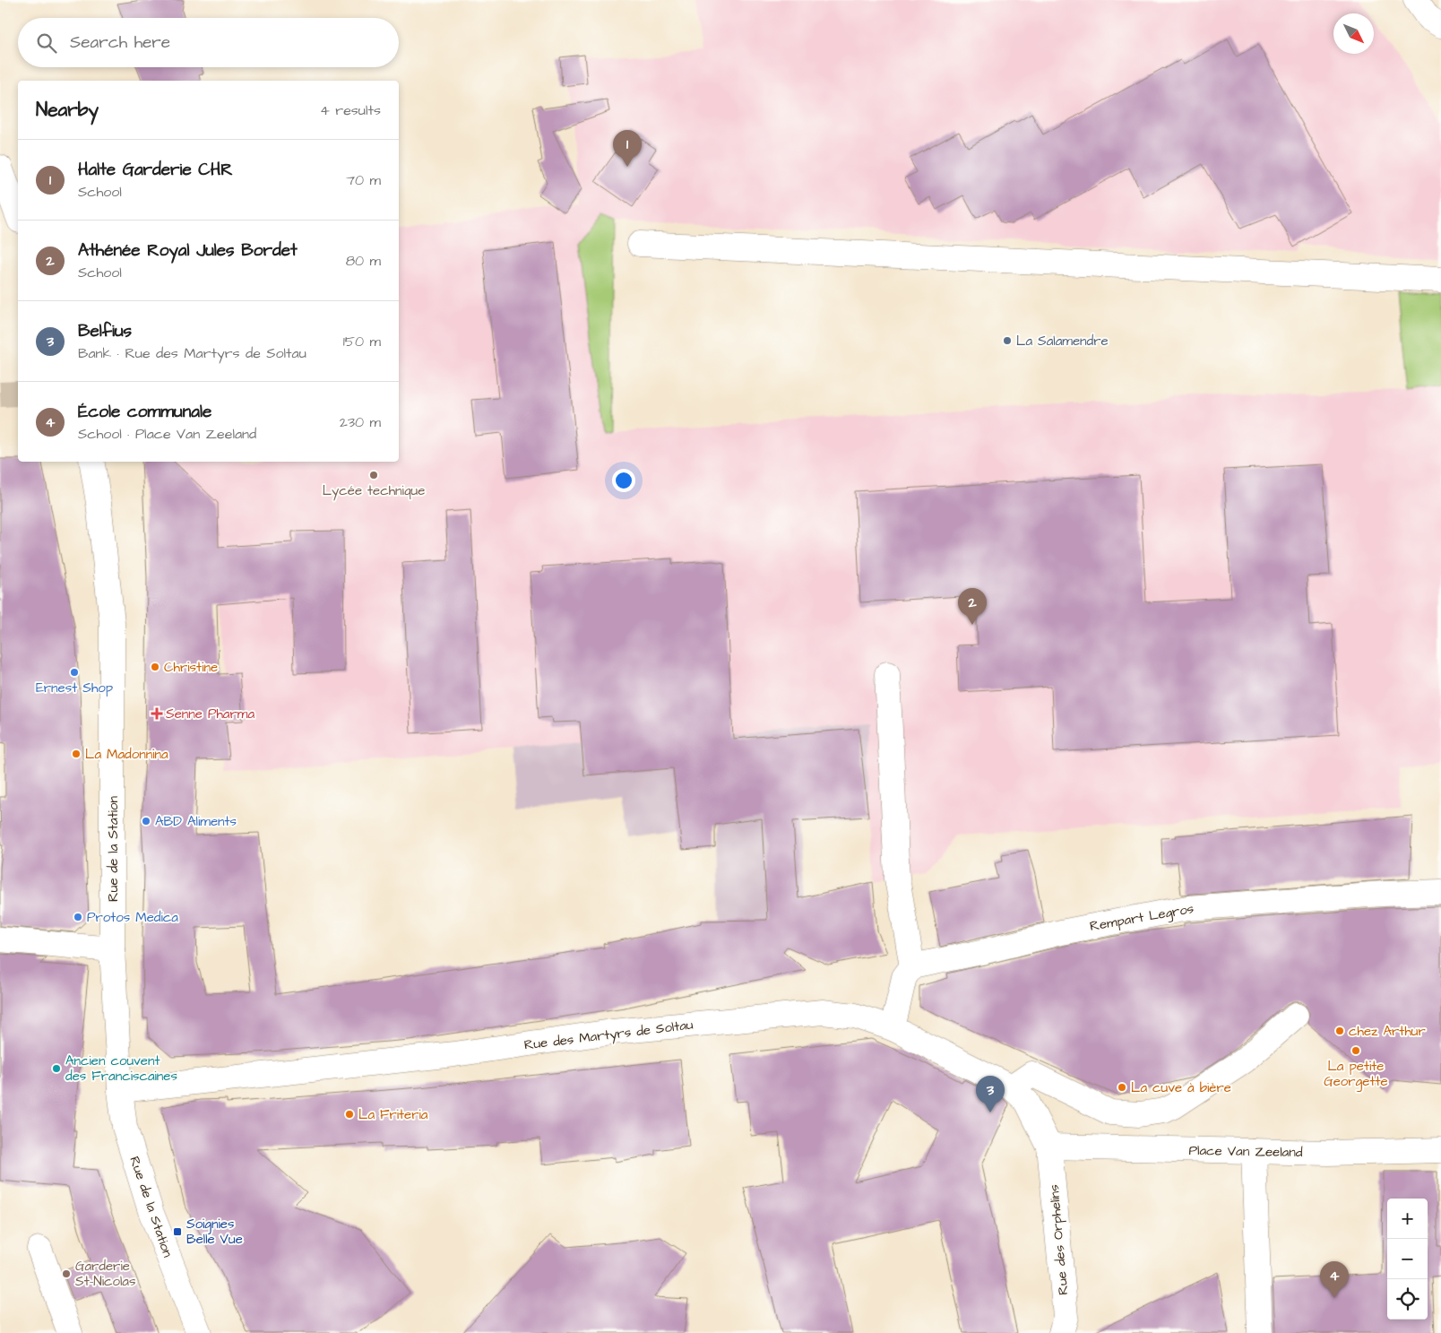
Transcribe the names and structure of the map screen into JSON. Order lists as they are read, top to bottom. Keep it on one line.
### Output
{"streets":{"street":["Rue de la Station","Rempart Legros","Rue des Martyrs de Soltau","Place Van Zeeland","Rue des Orphelins"]},"crossings":[["Rue de la Station","Rue des Martyrs de Soltau"],["Rue des Martyrs de Soltau","Place Van Zeeland"],["Rue des Martyrs de Soltau","Rue des Orphelins"],["Place Van Zeeland","Rue des Orphelins"]],"places":{"other":["La Salamendre","Lycée technique","Christine","Ernest Shop","La Madonnina","ABD Aliments","Protos Medica","chez Arthur","La petite Georgette","Ancien couvent des Franciscaines","La cuve à bière","La Friteria","Garderie St-Nicolas"],"health":["Senne Pharma"],"transit":["Soignies Belle Vue"]},"north":"bottom right","page":{"search":"Search here","heading":["Nearby","4 results"],"pins":["1","2","3","4"],"list":[{"mark":"1","name":"Halte Garderie CHR","note":"School","value":"70 m"},{"mark":"2","name":"Athénée Royal Jules Bordet","note":"School","value":"80 m"},{"mark":"3","name":"Belfius","note":"Bank · Rue des Martyrs de Soltau","value":"150 m"},{"mark":"4","name":"École communale","note":"School · Place Van Zeeland","value":"230 m"}],"map_buttons":["+","−"]}}
